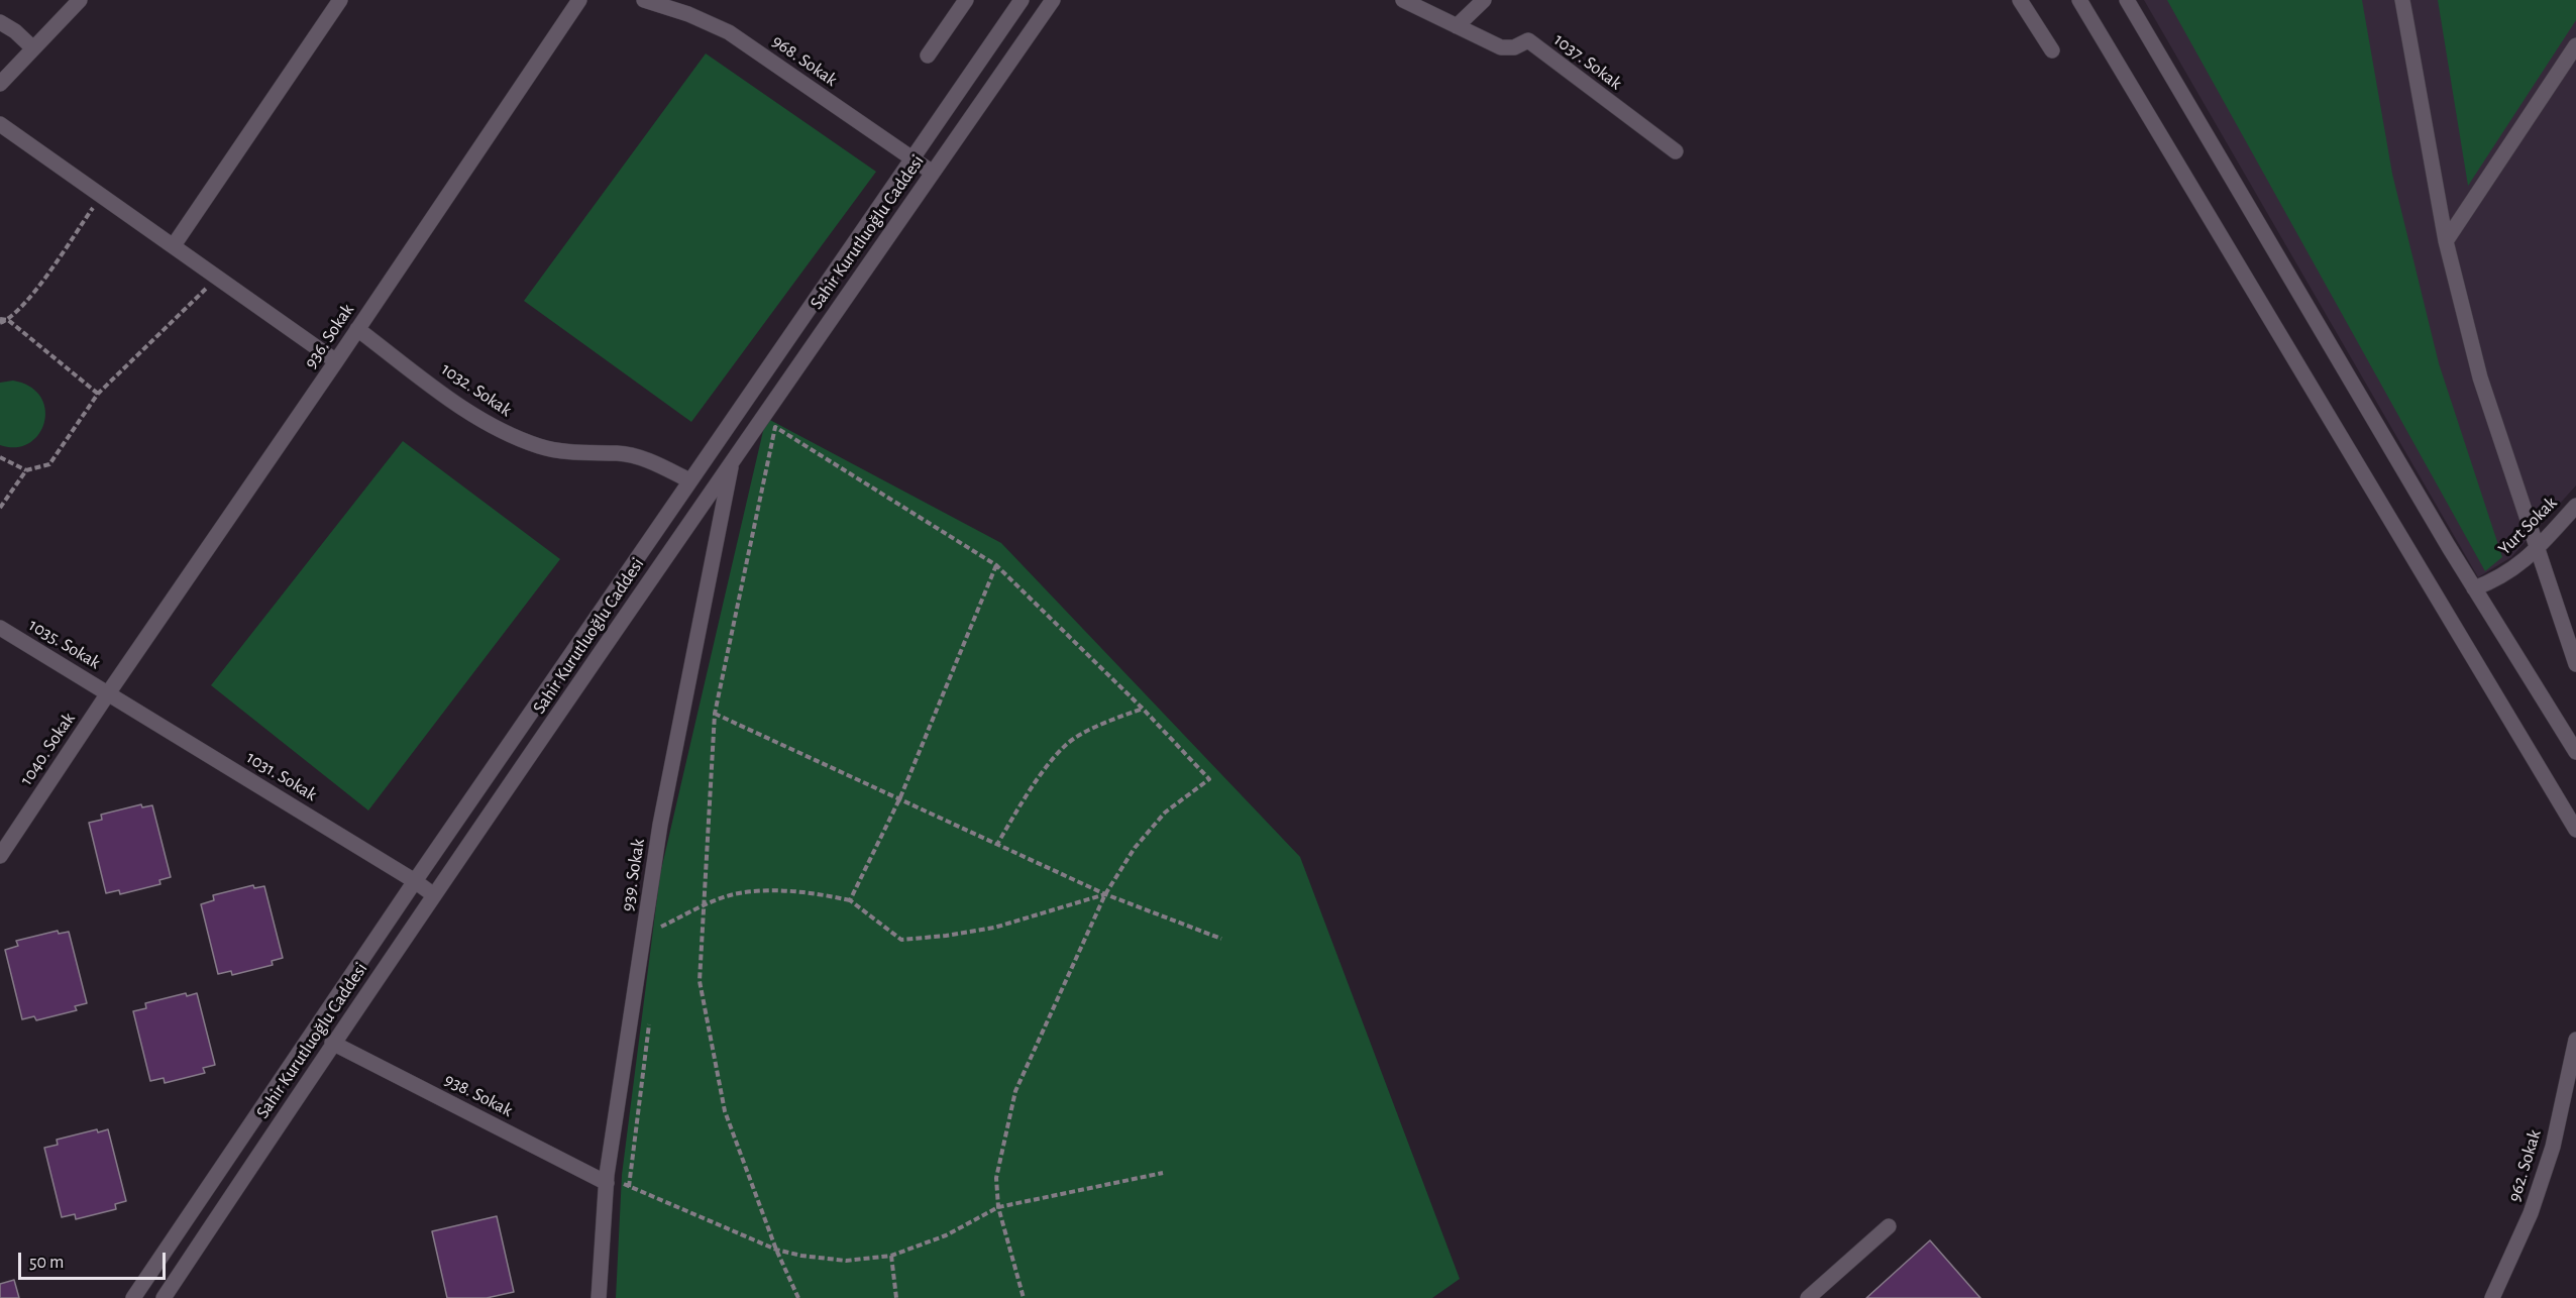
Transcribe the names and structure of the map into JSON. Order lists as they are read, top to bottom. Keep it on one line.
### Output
{"streets":{"street":["968. Sokak","1037. Sokak","Sahir Kurutluoğlu Caddesi","936. Sokak","1032. Sokak","Yurt Sokak","1035. Sokak","1040. Sokak","1031. Sokak","939. Sokak","938. Sokak","962. Sokak"]},"crossings":[["968. Sokak","Sahir Kurutluoğlu Caddesi"],["Sahir Kurutluoğlu Caddesi","1032. Sokak"],["Sahir Kurutluoğlu Caddesi","1031. Sokak"],["Sahir Kurutluoğlu Caddesi","939. Sokak"],["Sahir Kurutluoğlu Caddesi","938. Sokak"],["936. Sokak","1032. Sokak"],["936. Sokak","1035. Sokak"],["936. Sokak","1040. Sokak"],["936. Sokak","1031. Sokak"],["1035. Sokak","1040. Sokak"],["1035. Sokak","1031. Sokak"],["1040. Sokak","1031. Sokak"],["939. Sokak","938. Sokak"]],"scale_bar":"50 m"}
